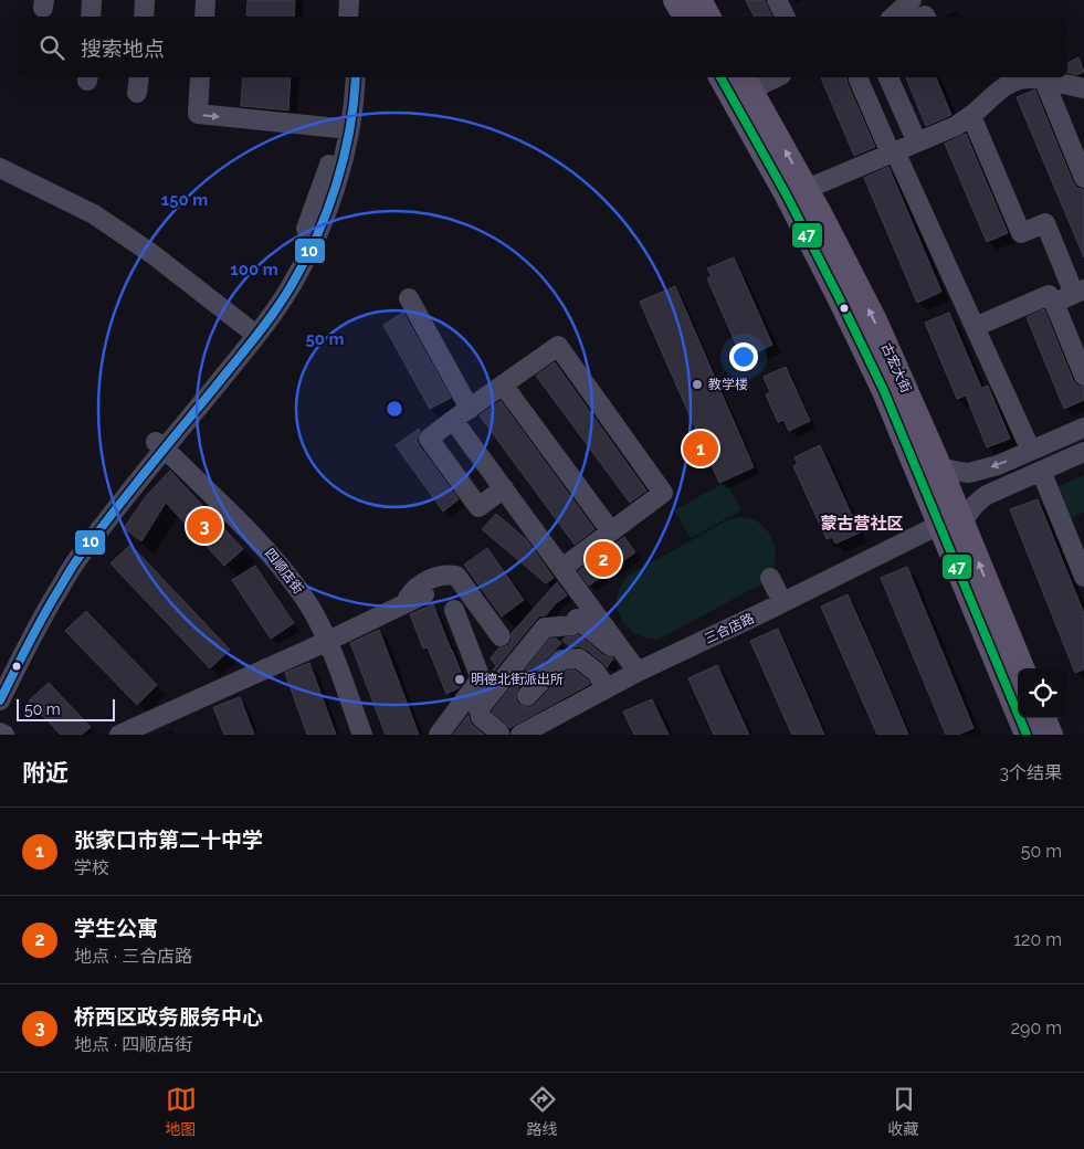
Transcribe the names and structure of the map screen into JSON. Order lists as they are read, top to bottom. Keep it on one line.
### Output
{"streets":{"main road":["古宏大街"],"street":["四顺店街","三合店路"]},"crossings":[["古宏大街","三合店路"]],"districts":["蒙古营社区"],"places":["教学楼","明德北街派出所"],"lines":["transit line 47","transit line 10"],"scale_bar":"50 m","page":{"search":"搜索地点","pins":["1","3","2"],"scale":"50 m","heading":["附近","3个结果"],"list":[{"mark":"1","name":"张家口市第二十中学","note":"学校","value":"50 m"},{"mark":"2","name":"学生公寓","note":"地点 · 三合店路","value":"120 m"},{"mark":"3","name":"桥西区政务服务中心","note":"地点 · 四顺店街","value":"290 m"}],"nav":["地图","路线","收藏"]},"rings":["150 m","100 m","50 m"]}
